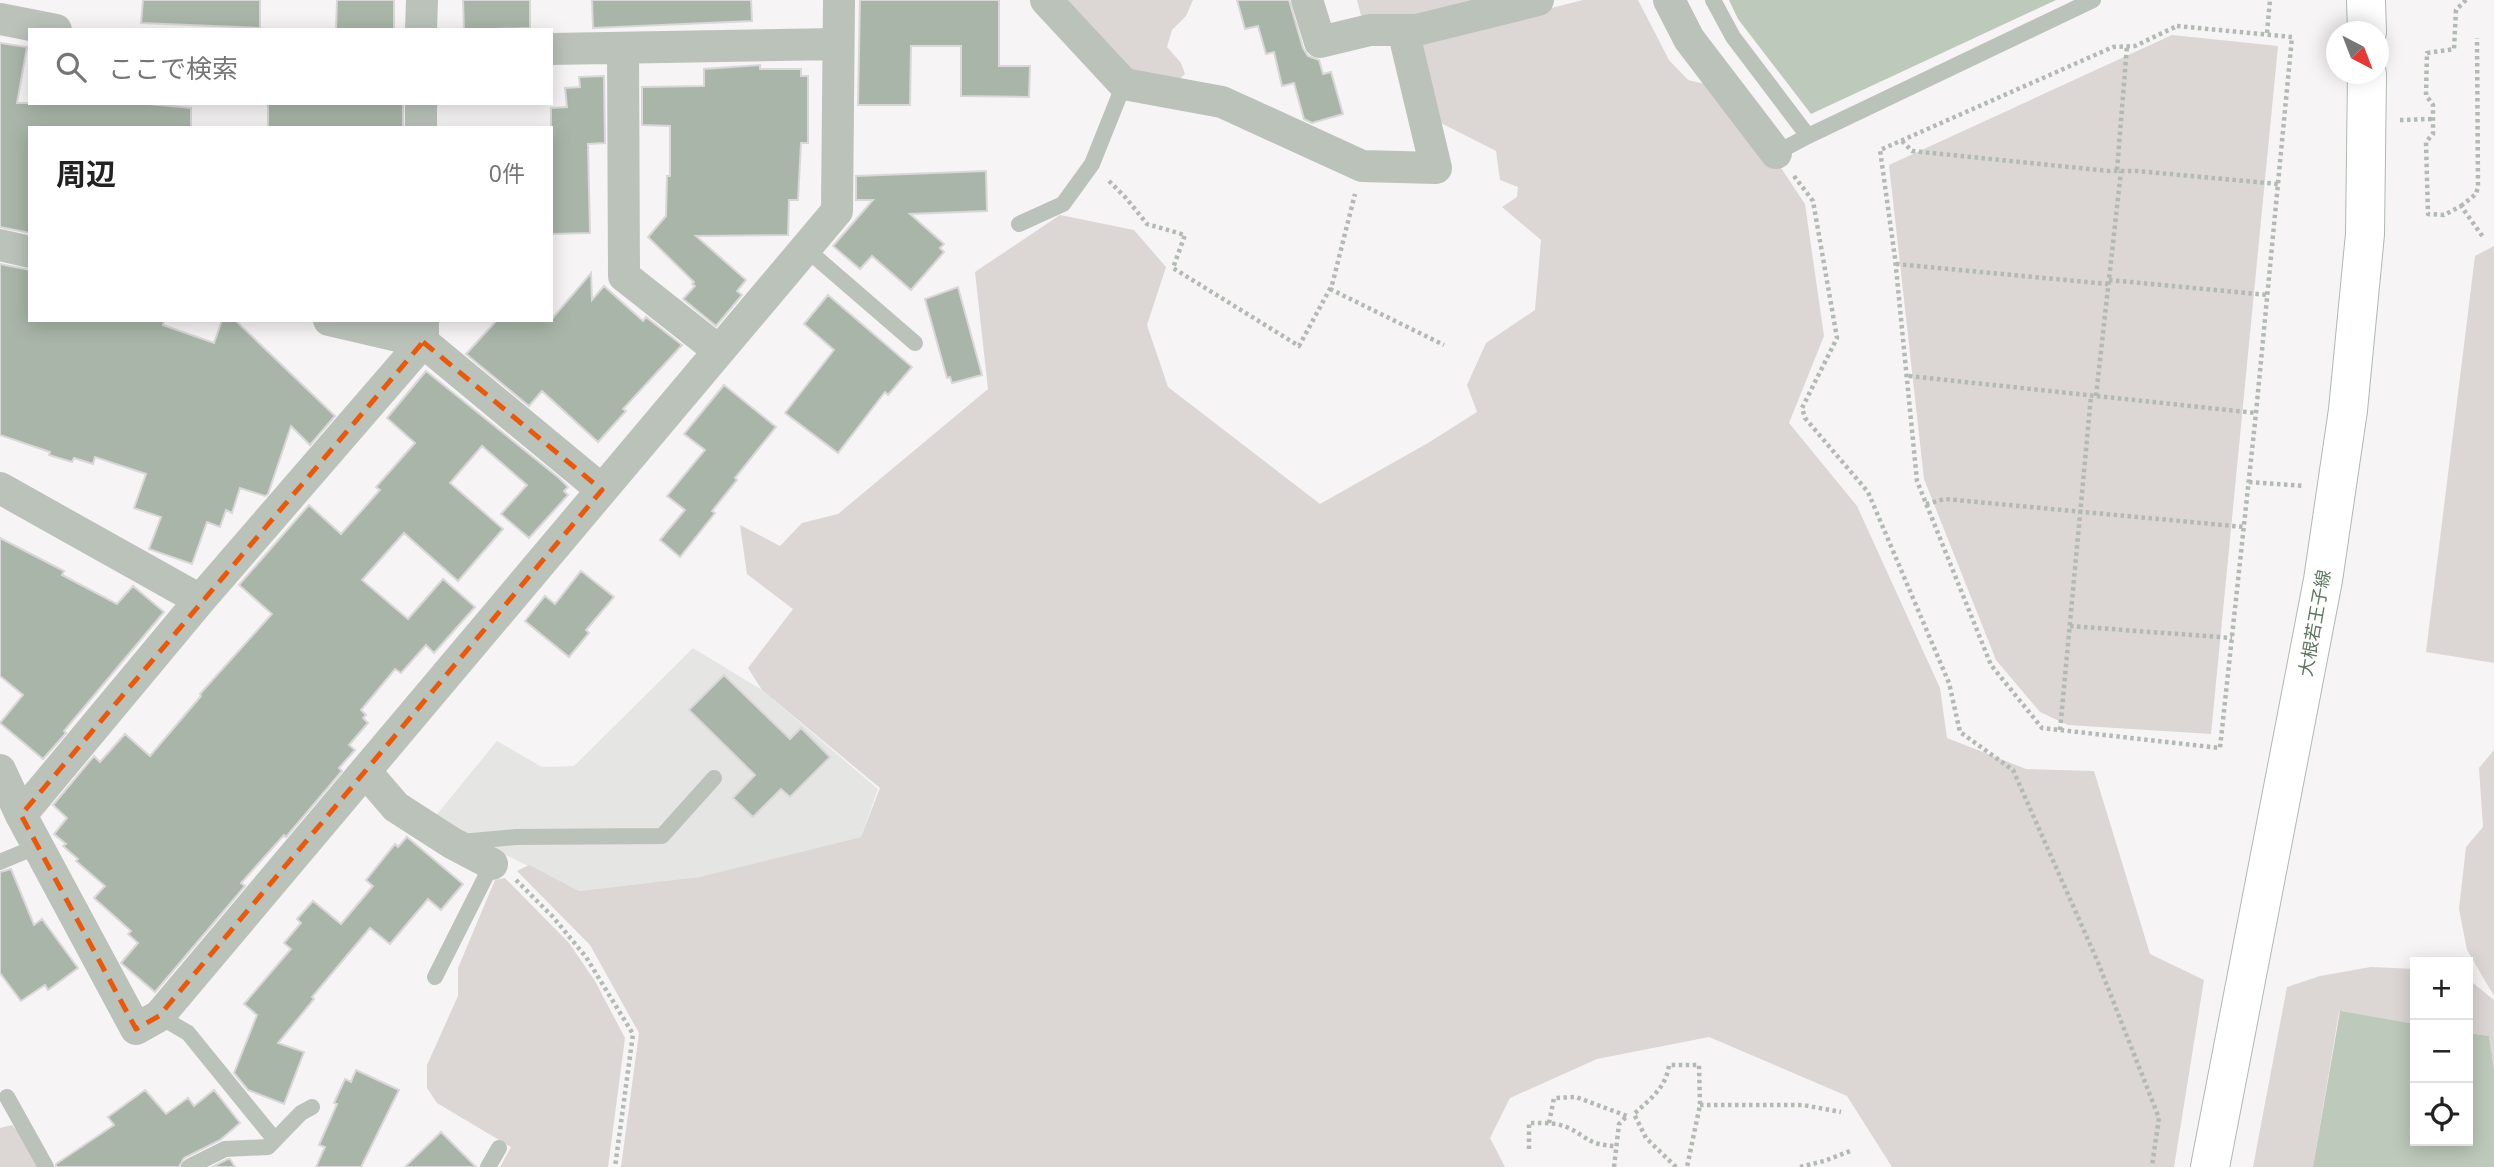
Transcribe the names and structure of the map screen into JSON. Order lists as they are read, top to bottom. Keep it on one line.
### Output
{"streets":{"street":["大根若王子線"]},"north":"bottom right","page":{"search":"ここで検索","heading":["周辺","0件"],"map_buttons":["+","−"]}}
